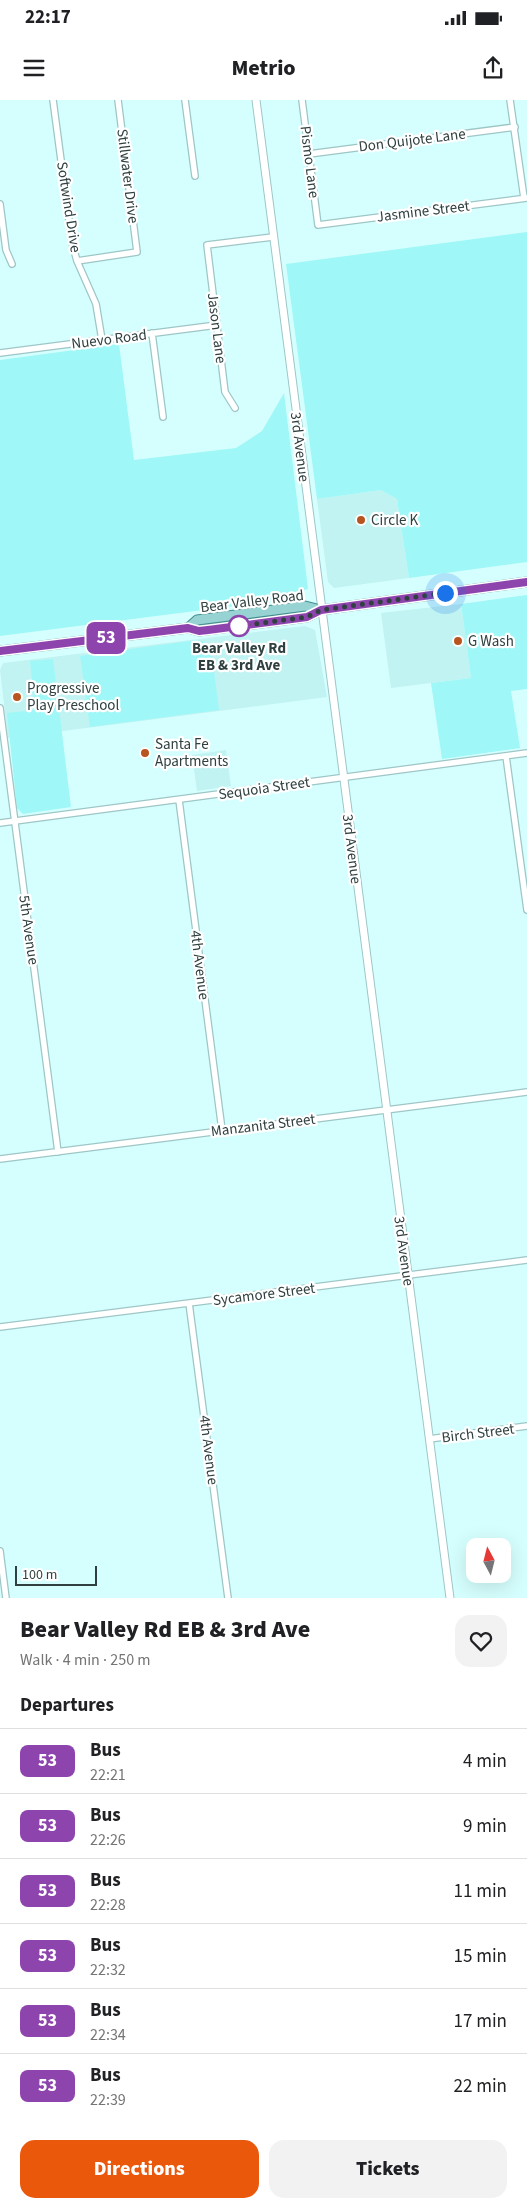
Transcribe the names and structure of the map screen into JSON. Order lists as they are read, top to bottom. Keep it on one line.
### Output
{"streets":{"main road":["Bear Valley Road"],"street":["Don Quijote Lane","Pismo Lane","Stillwater Drive","Softwind Drive","Jasmine Street","Jason Lane","Nuevo Road","3rd Avenue","Sequoia Street","5th Avenue","4th Avenue","Manzanita Street","Sycamore Street","Birch Street"]},"crossings":[["Don Quijote Lane","Pismo Lane"],["Pismo Lane","Jasmine Street"],["Stillwater Drive","Softwind Drive"],["Softwind Drive","Nuevo Road"],["Jason Lane","Nuevo Road"],["Jason Lane","3rd Avenue"],["3rd Avenue","Bear Valley Road"],["3rd Avenue","Sequoia Street"],["3rd Avenue","Manzanita Street"],["3rd Avenue","Sycamore Street"],["3rd Avenue","Birch Street"],["Sequoia Street","5th Avenue"],["Sequoia Street","4th Avenue"],["5th Avenue","Manzanita Street"],["4th Avenue","Manzanita Street"],["4th Avenue","Sycamore Street"]],"places":["Circle K","Bear Valley Rd EB & 3rd Ave","G Wash","Progressive Play Preschool","Santa Fe Apartments"],"lines":["bus line 53"],"scale_bar":"100 m","north":"top","page":{"status":"22:17","header":"Metrio","on_map":"53","scale":"100 m","heading":[["Bear Valley Rd EB & 3rd Ave","Walk · 4 min · 250 m"],"Departures"],"list":[{"mark":"53","name":"Bus","note":"22:21","value":"4 min"},{"mark":"53","name":"Bus","note":"22:26","value":"9 min"},{"mark":"53","name":"Bus","note":"22:28","value":"11 min"},{"mark":"53","name":"Bus","note":"22:32","value":"15 min"},{"mark":"53","name":"Bus","note":"22:34","value":"17 min"},{"mark":"53","name":"Bus","note":"22:39","value":"22 min"}],"buttons":["Directions","Tickets"]}}
